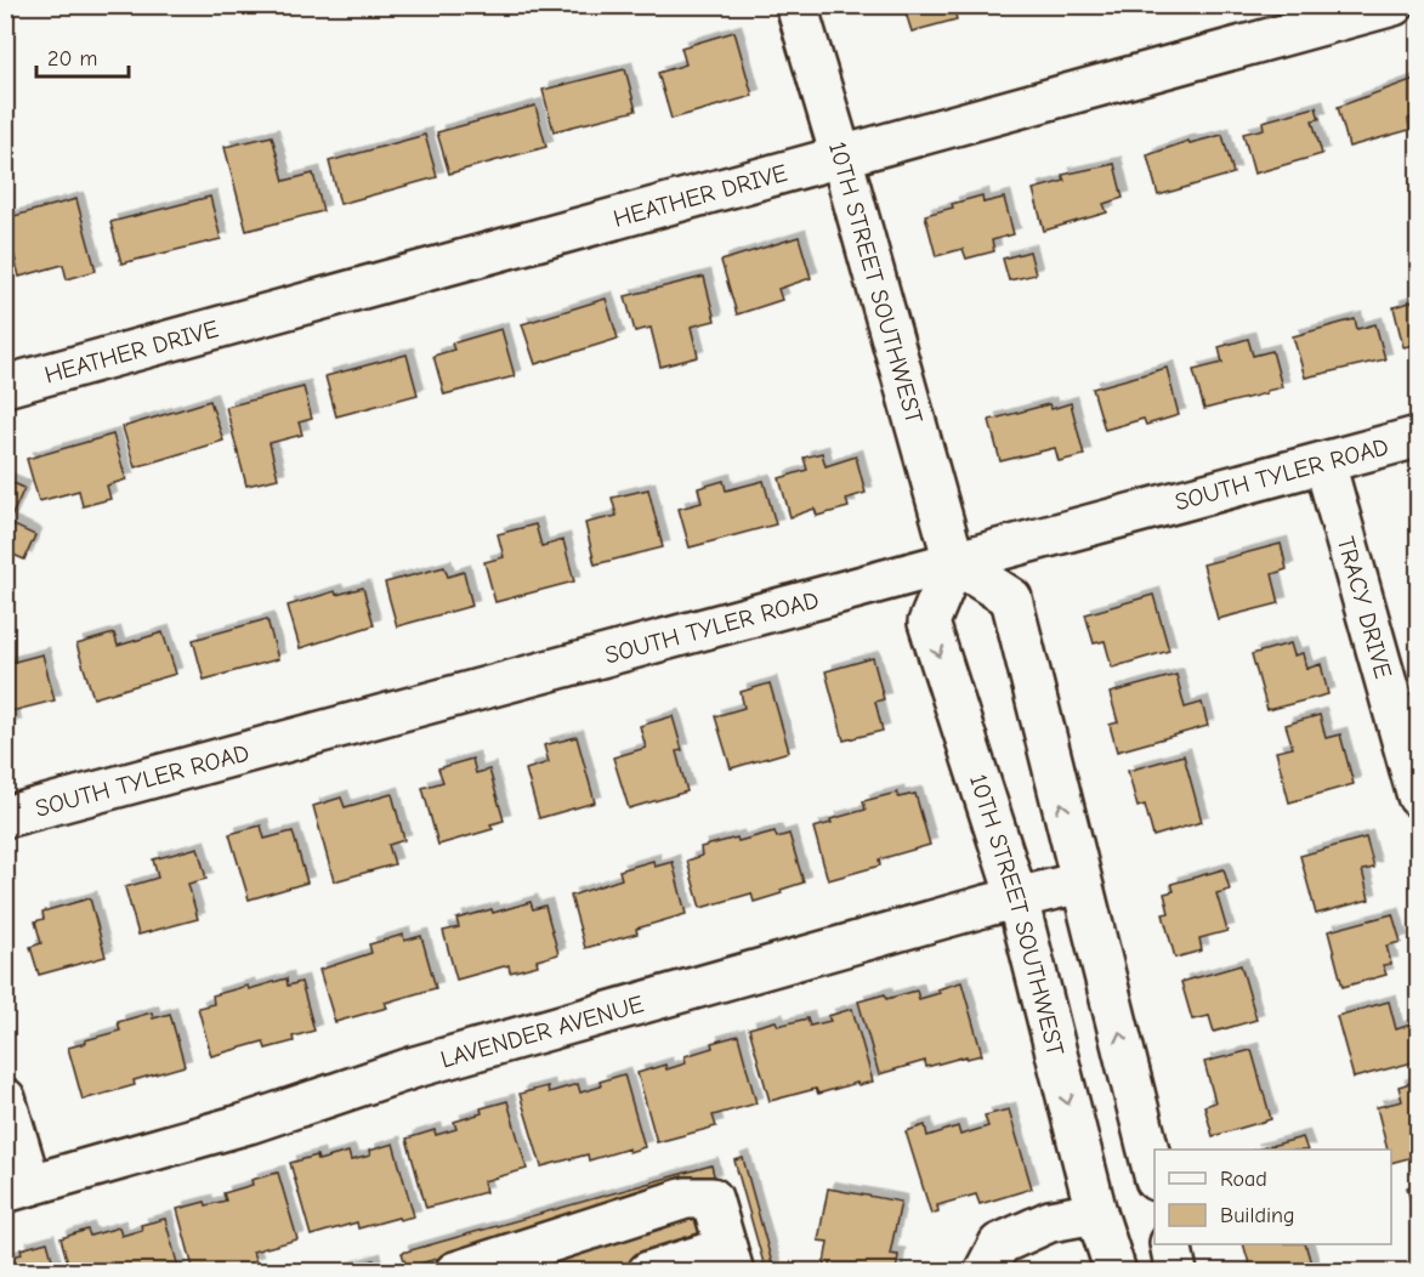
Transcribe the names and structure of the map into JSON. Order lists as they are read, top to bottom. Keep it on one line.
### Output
{"streets":{"street":["HEATHER DRIVE","10TH STREET SOUTHWEST","SOUTH TYLER ROAD","TRACY DRIVE","LAVENDER AVENUE"]},"crossings":[["HEATHER DRIVE","10TH STREET SOUTHWEST"],["10TH STREET SOUTHWEST","SOUTH TYLER ROAD"],["10TH STREET SOUTHWEST","LAVENDER AVENUE"],["SOUTH TYLER ROAD","TRACY DRIVE"]],"legend":["Road","Building"],"scale_bar":"20 m"}
